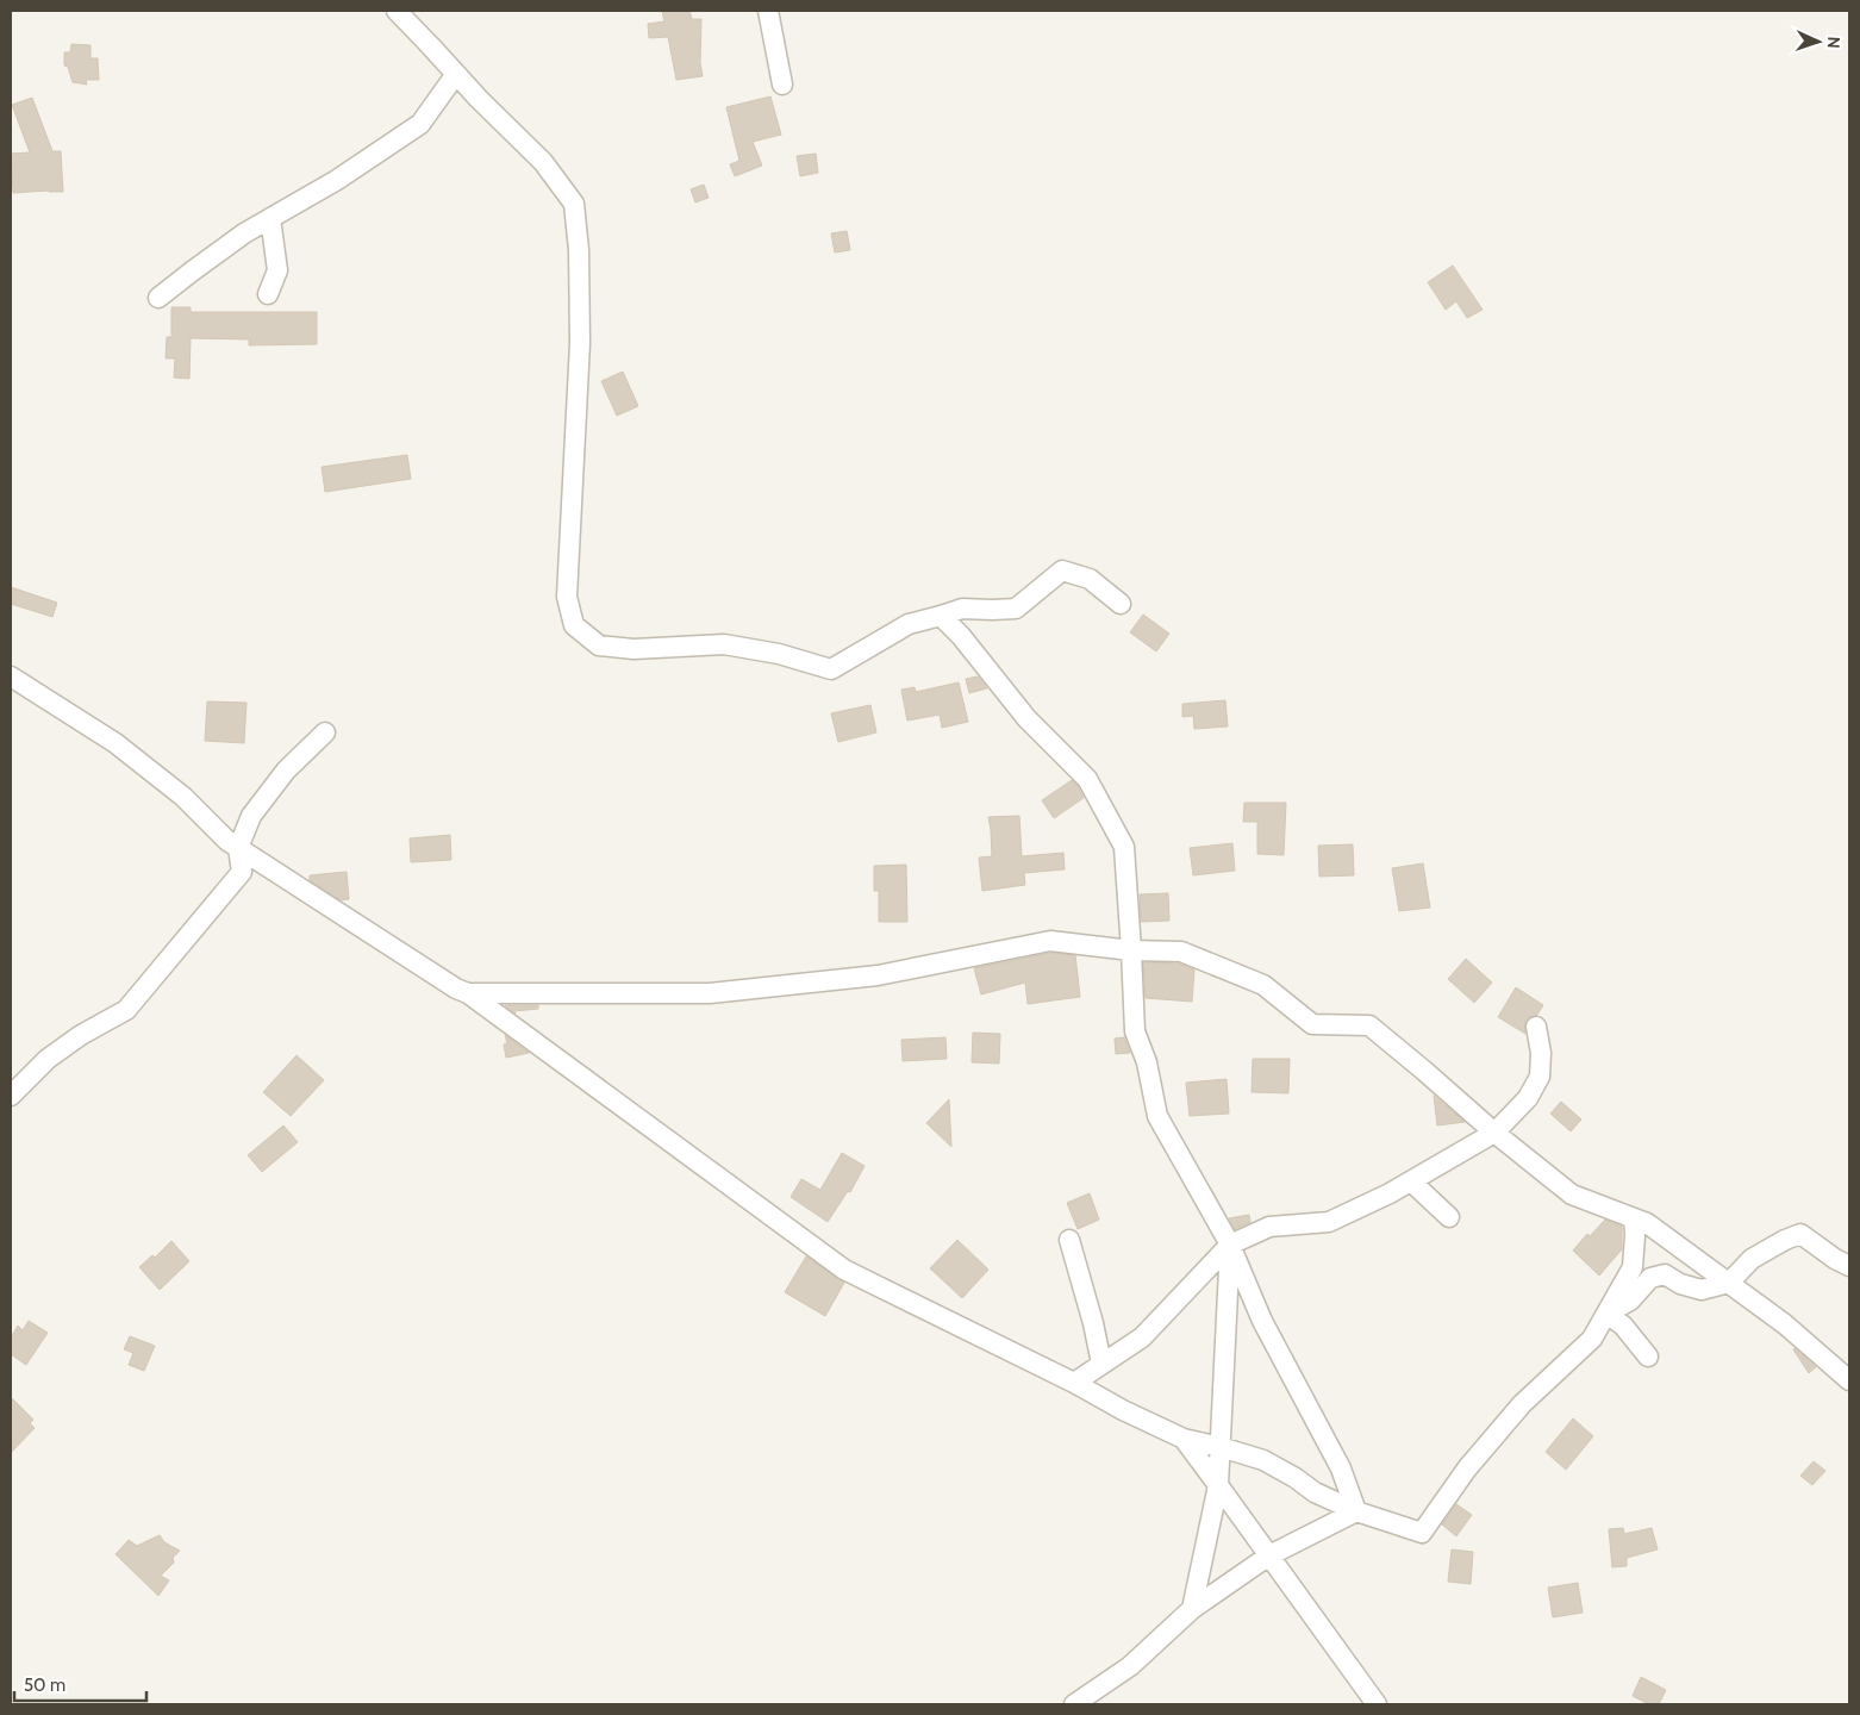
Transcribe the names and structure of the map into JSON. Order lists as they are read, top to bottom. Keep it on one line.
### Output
{"scale_bar":"50 m","north":"right"}
